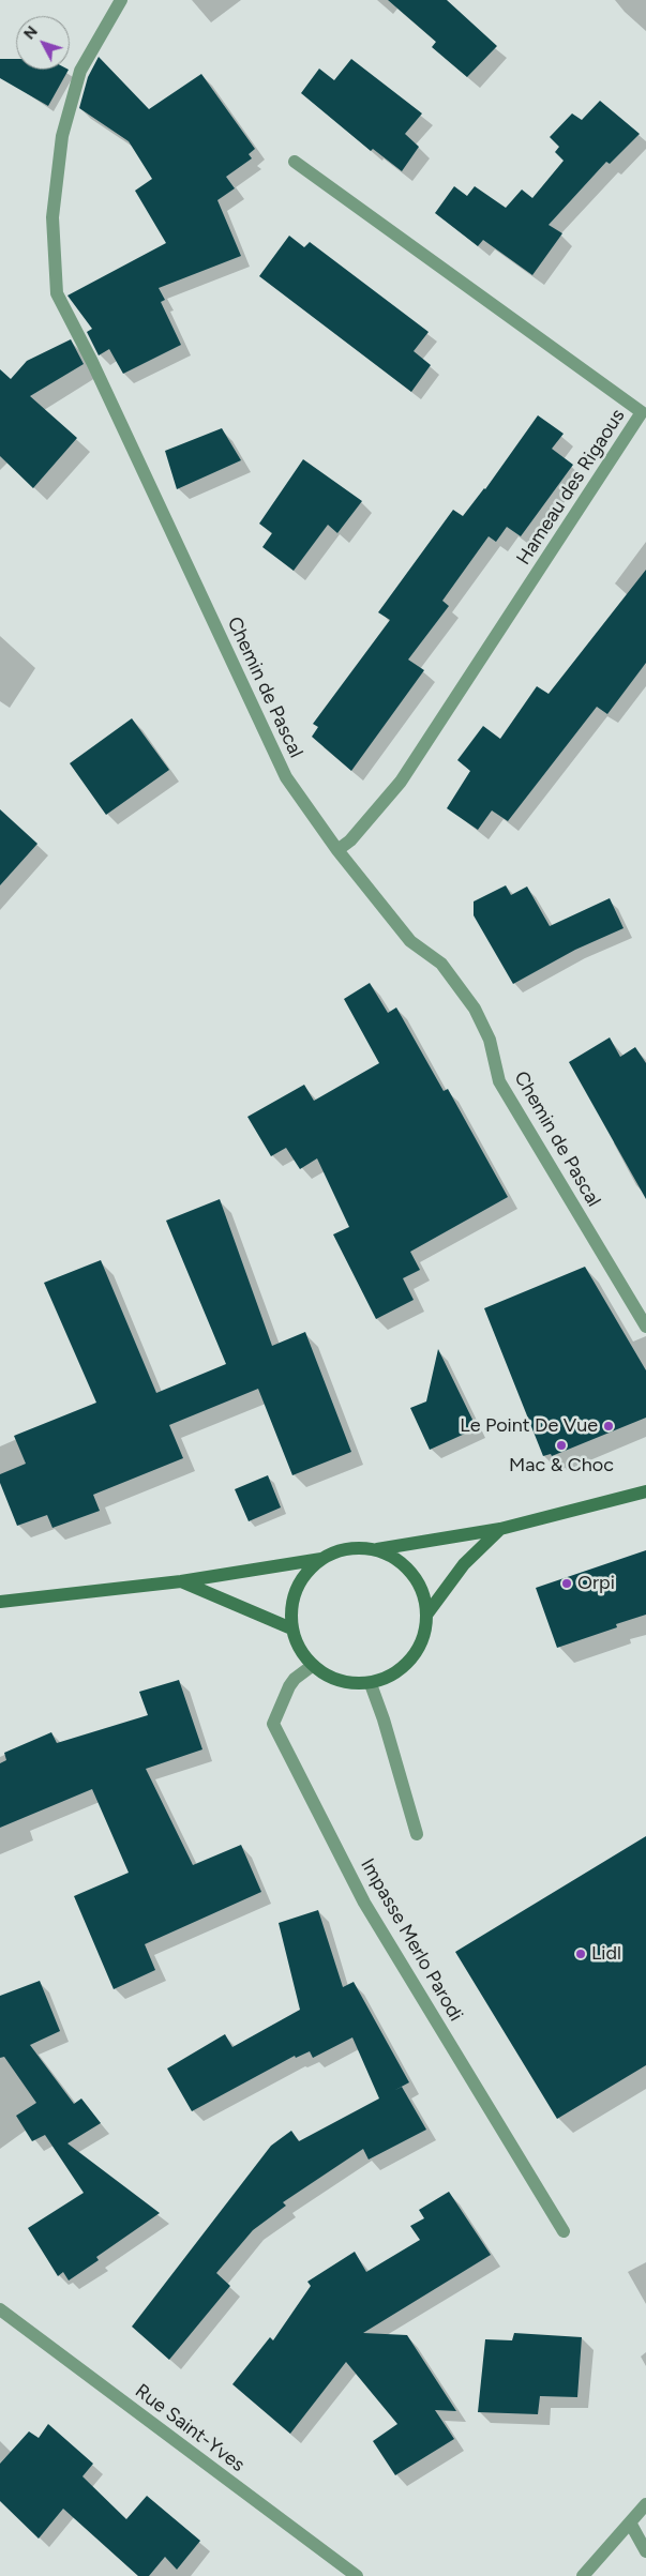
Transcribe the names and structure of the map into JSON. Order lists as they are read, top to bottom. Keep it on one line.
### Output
{"streets":{"street":["Hameau des Rigaous","Chemin de Pascal","Impasse Merlo Parodi","Rue Saint-Yves"]},"crossings":[["Hameau des Rigaous","Chemin de Pascal"]],"places":["Le Point De Vue","Mac & Choc","Orpi","Lidl"],"north":"top left"}
